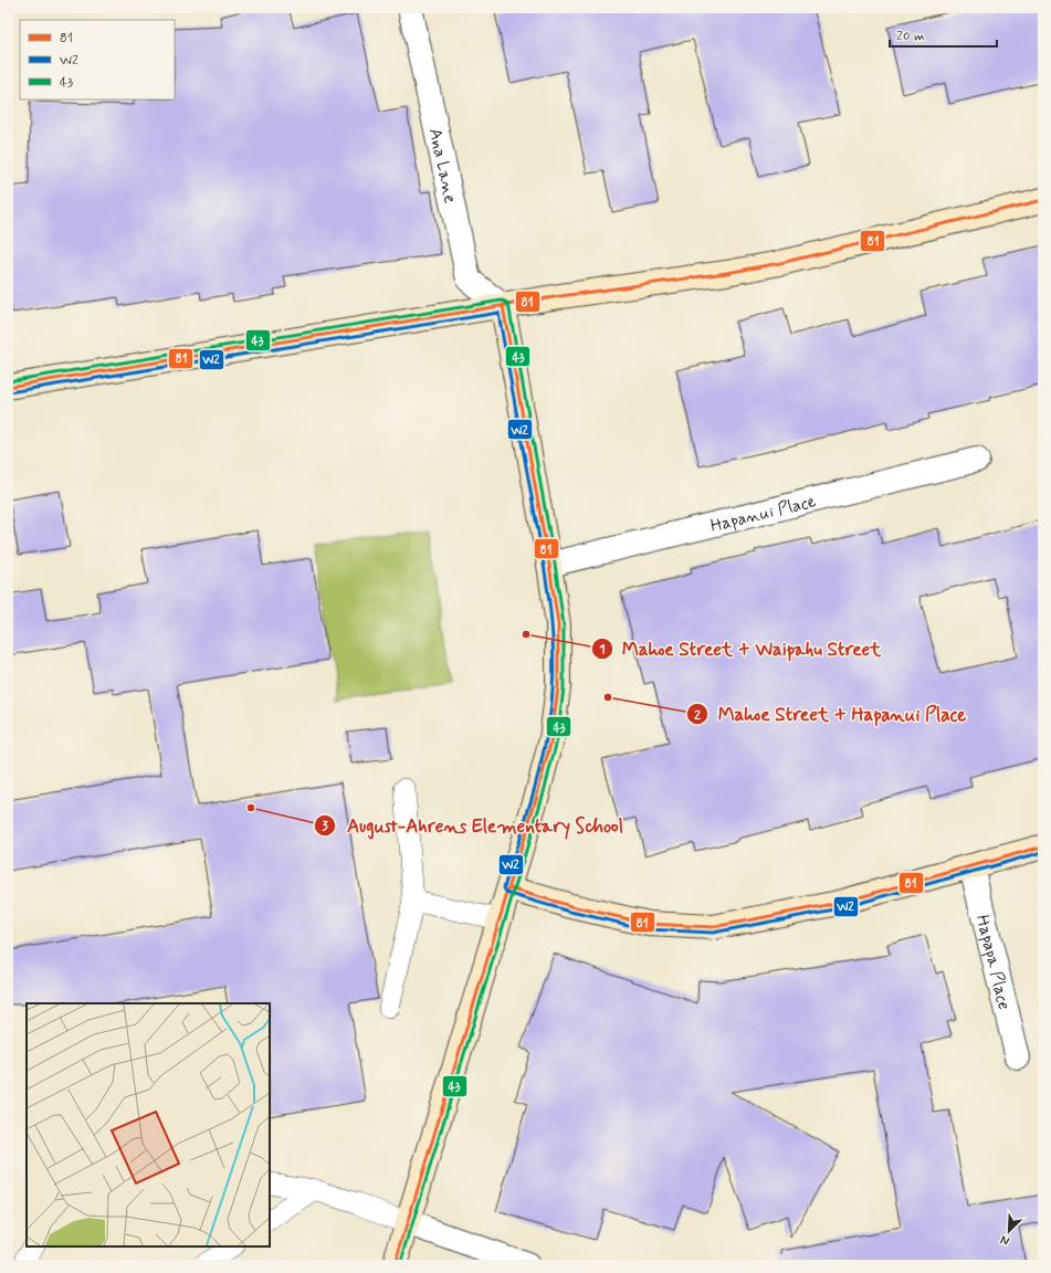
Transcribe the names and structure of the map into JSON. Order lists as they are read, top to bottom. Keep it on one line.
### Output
{"streets":{"street":["Ana Lane","Hapanui Place","Hapapa Place"]},"places":["Mahoe Street + Waipahu Street","Mahoe Street + Hapanui Place","August-Ahrens Elementary School"],"lines":["transit line 81","transit line 43","transit line W2"],"legend":["81","W2","43"],"scale_bar":"20 m","north":"bottom left"}
